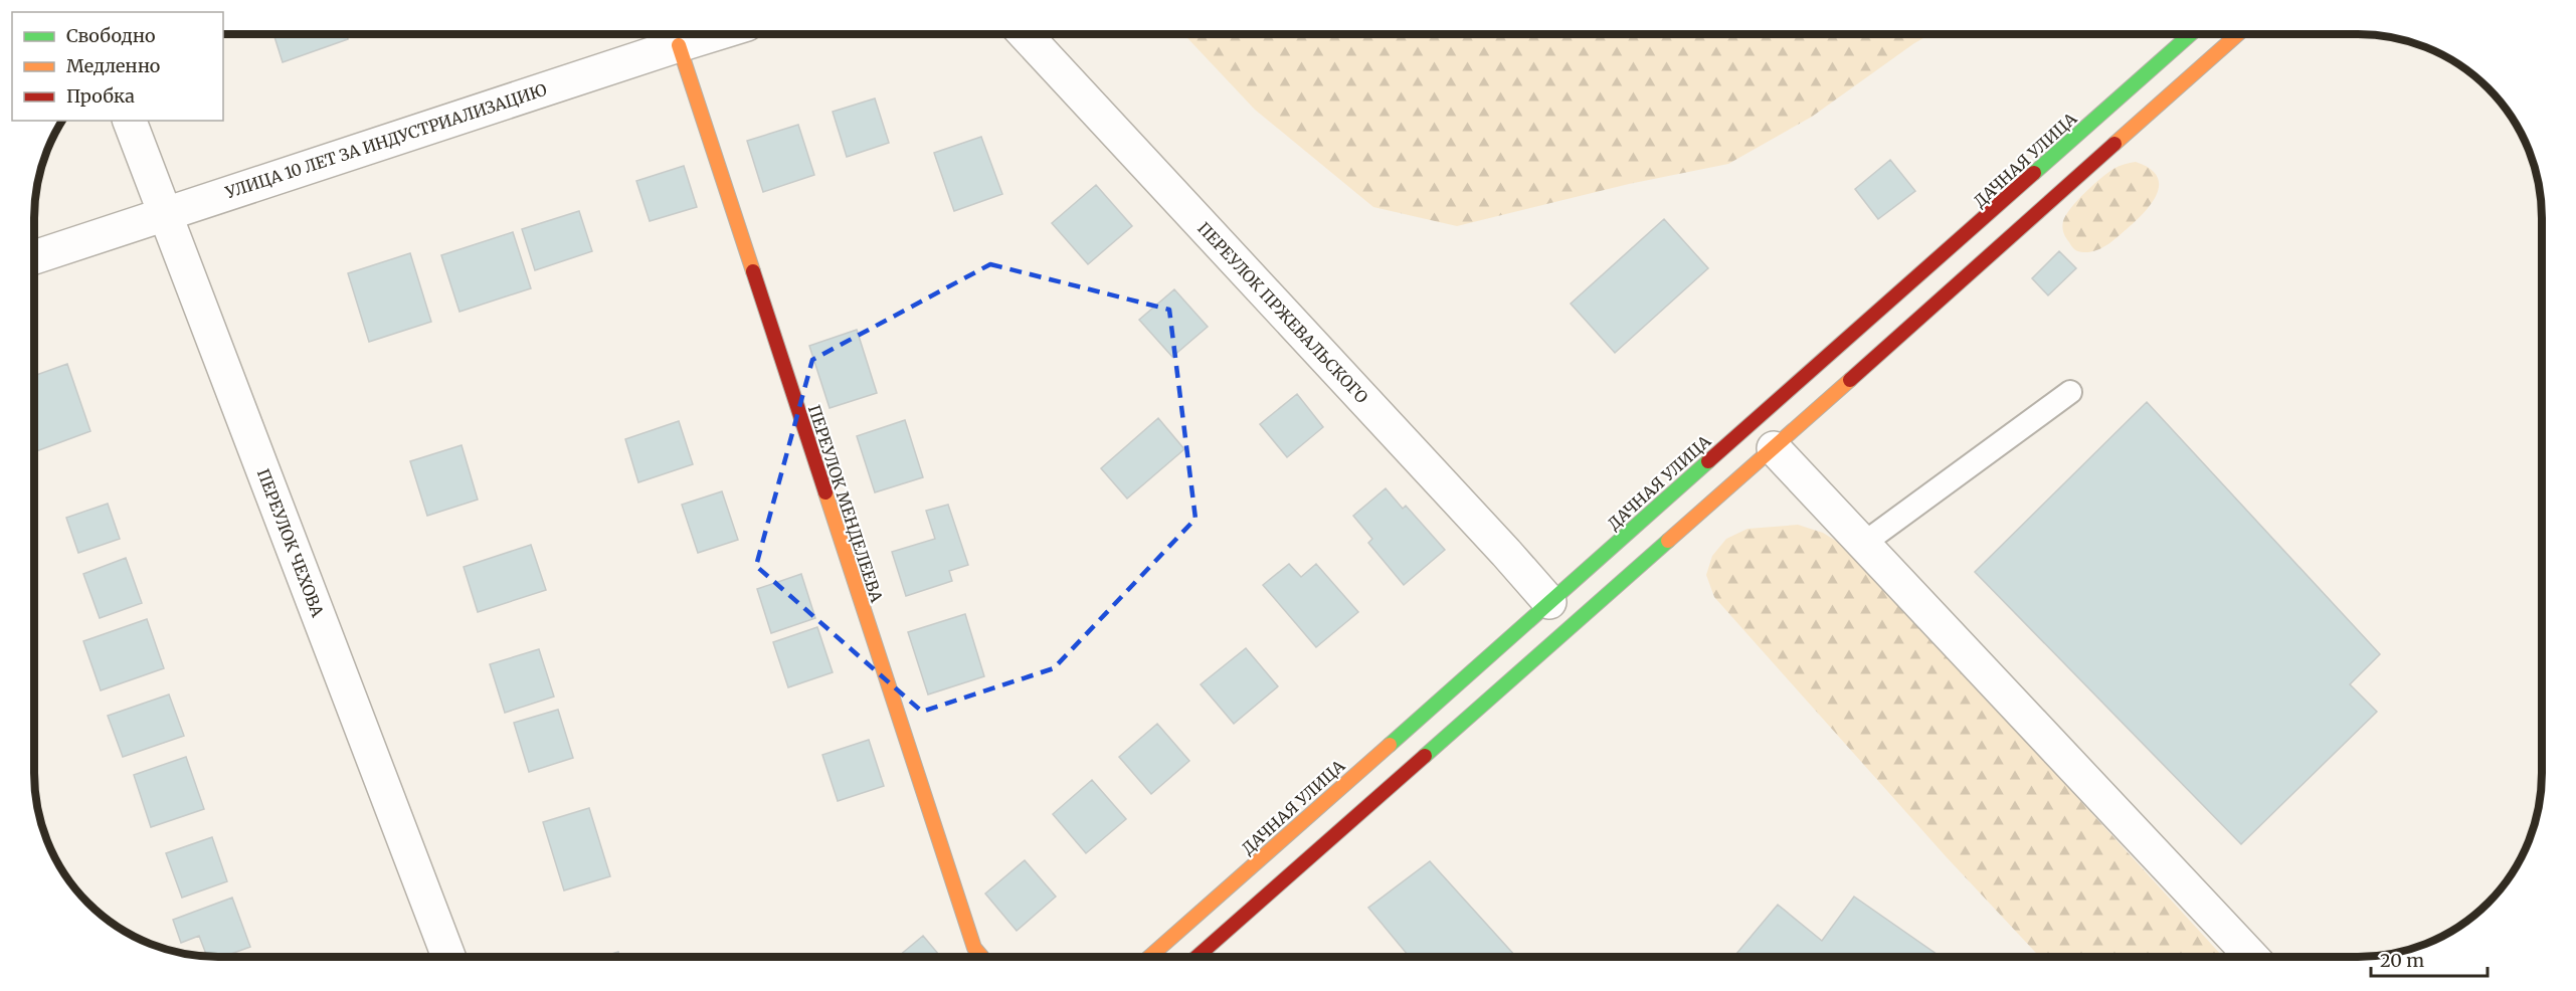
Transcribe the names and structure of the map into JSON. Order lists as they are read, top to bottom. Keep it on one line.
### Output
{"streets":{"main road":["ДАЧНАЯ УЛИЦА","ПЕРЕУЛОК МЕНДЕЛЕЕВА"],"street":["УЛИЦА 10 ЛЕТ ЗА ИНДУСТРИАЛИЗАЦИЮ","ПЕРЕУЛОК ПРЖЕВАЛЬСКОГО","ПЕРЕУЛОК ЧЕХОВА"]},"crossings":[["УЛИЦА 10 ЛЕТ ЗА ИНДУСТРИАЛИЗАЦИЮ","ПЕРЕУЛОК МЕНДЕЛЕЕВА"],["УЛИЦА 10 ЛЕТ ЗА ИНДУСТРИАЛИЗАЦИЮ","ПЕРЕУЛОК ЧЕХОВА"],["ДАЧНАЯ УЛИЦА","ПЕРЕУЛОК ПРЖЕВАЛЬСКОГО"]],"legend":["Свободно","Медленно","Пробка"],"scale_bar":"20 m"}
